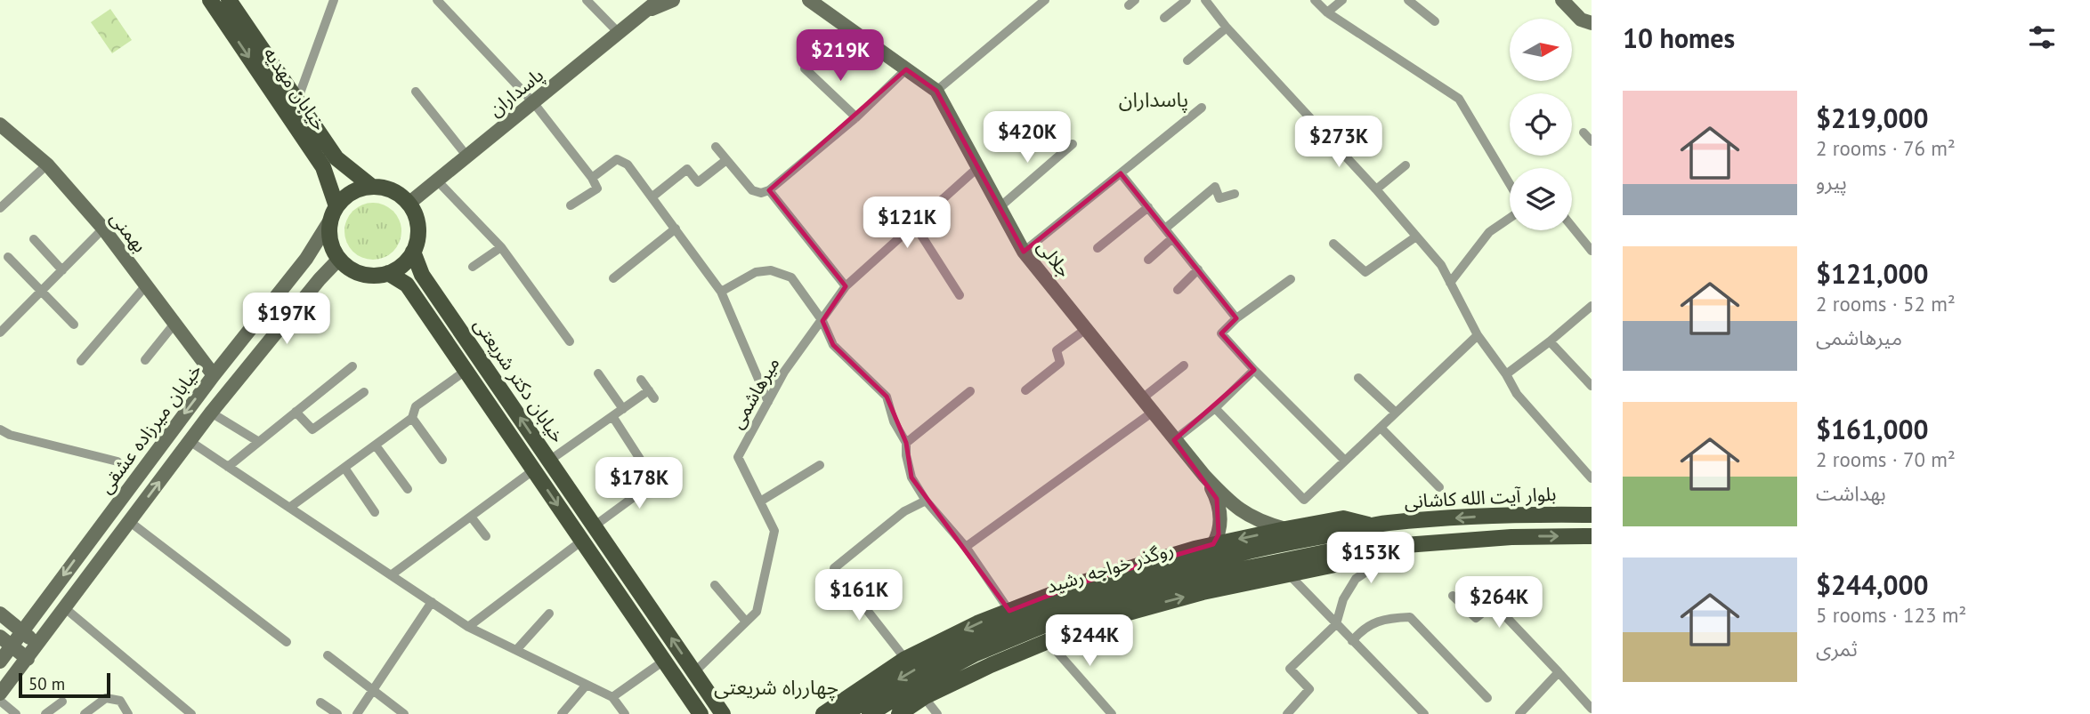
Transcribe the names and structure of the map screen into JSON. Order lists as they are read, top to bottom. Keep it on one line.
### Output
{"streets":{"main road":["خیابان مهدیه","پاسداران","بهمنی","جلالی","خیابان دکتر شریعتی","خیابان میرزاده عشقی","بلوار آیت الله کاشانی","روگذر خواجه رشید"],"street":["میرهاشمی"]},"crossings":[["خیابان مهدیه","پاسداران"],["خیابان مهدیه","خیابان دکتر شریعتی"],["خیابان مهدیه","خیابان میرزاده عشقی"],["پاسداران","خیابان دکتر شریعتی"],["پاسداران","خیابان میرزاده عشقی"],["بهمنی","خیابان میرزاده عشقی"],["جلالی","میرهاشمی"],["خیابان دکتر شریعتی","میرهاشمی"],["خیابان دکتر شریعتی","خیابان میرزاده عشقی"],["بلوار آیت الله کاشانی","روگذر خواجه رشید"]],"districts":["پاسداران","چهارراه شریعتی"],"scale_bar":"50 m","north":"right","page":{"heading":"10 homes","price":["$219K","$420K","$273K","$121K","$197K","$178K","$153K","$161K","$264K","$244K"],"list":[{"name":"$219,000","note":"2 rooms · 76 m² · پیرو"},{"name":"$121,000","note":"2 rooms · 52 m² · میرهاشمی"},{"name":"$161,000","note":"2 rooms · 70 m² · بهداشت"},{"name":"$244,000","note":"5 rooms · 123 m² · ثمری"}],"scale":"50 m"}}
